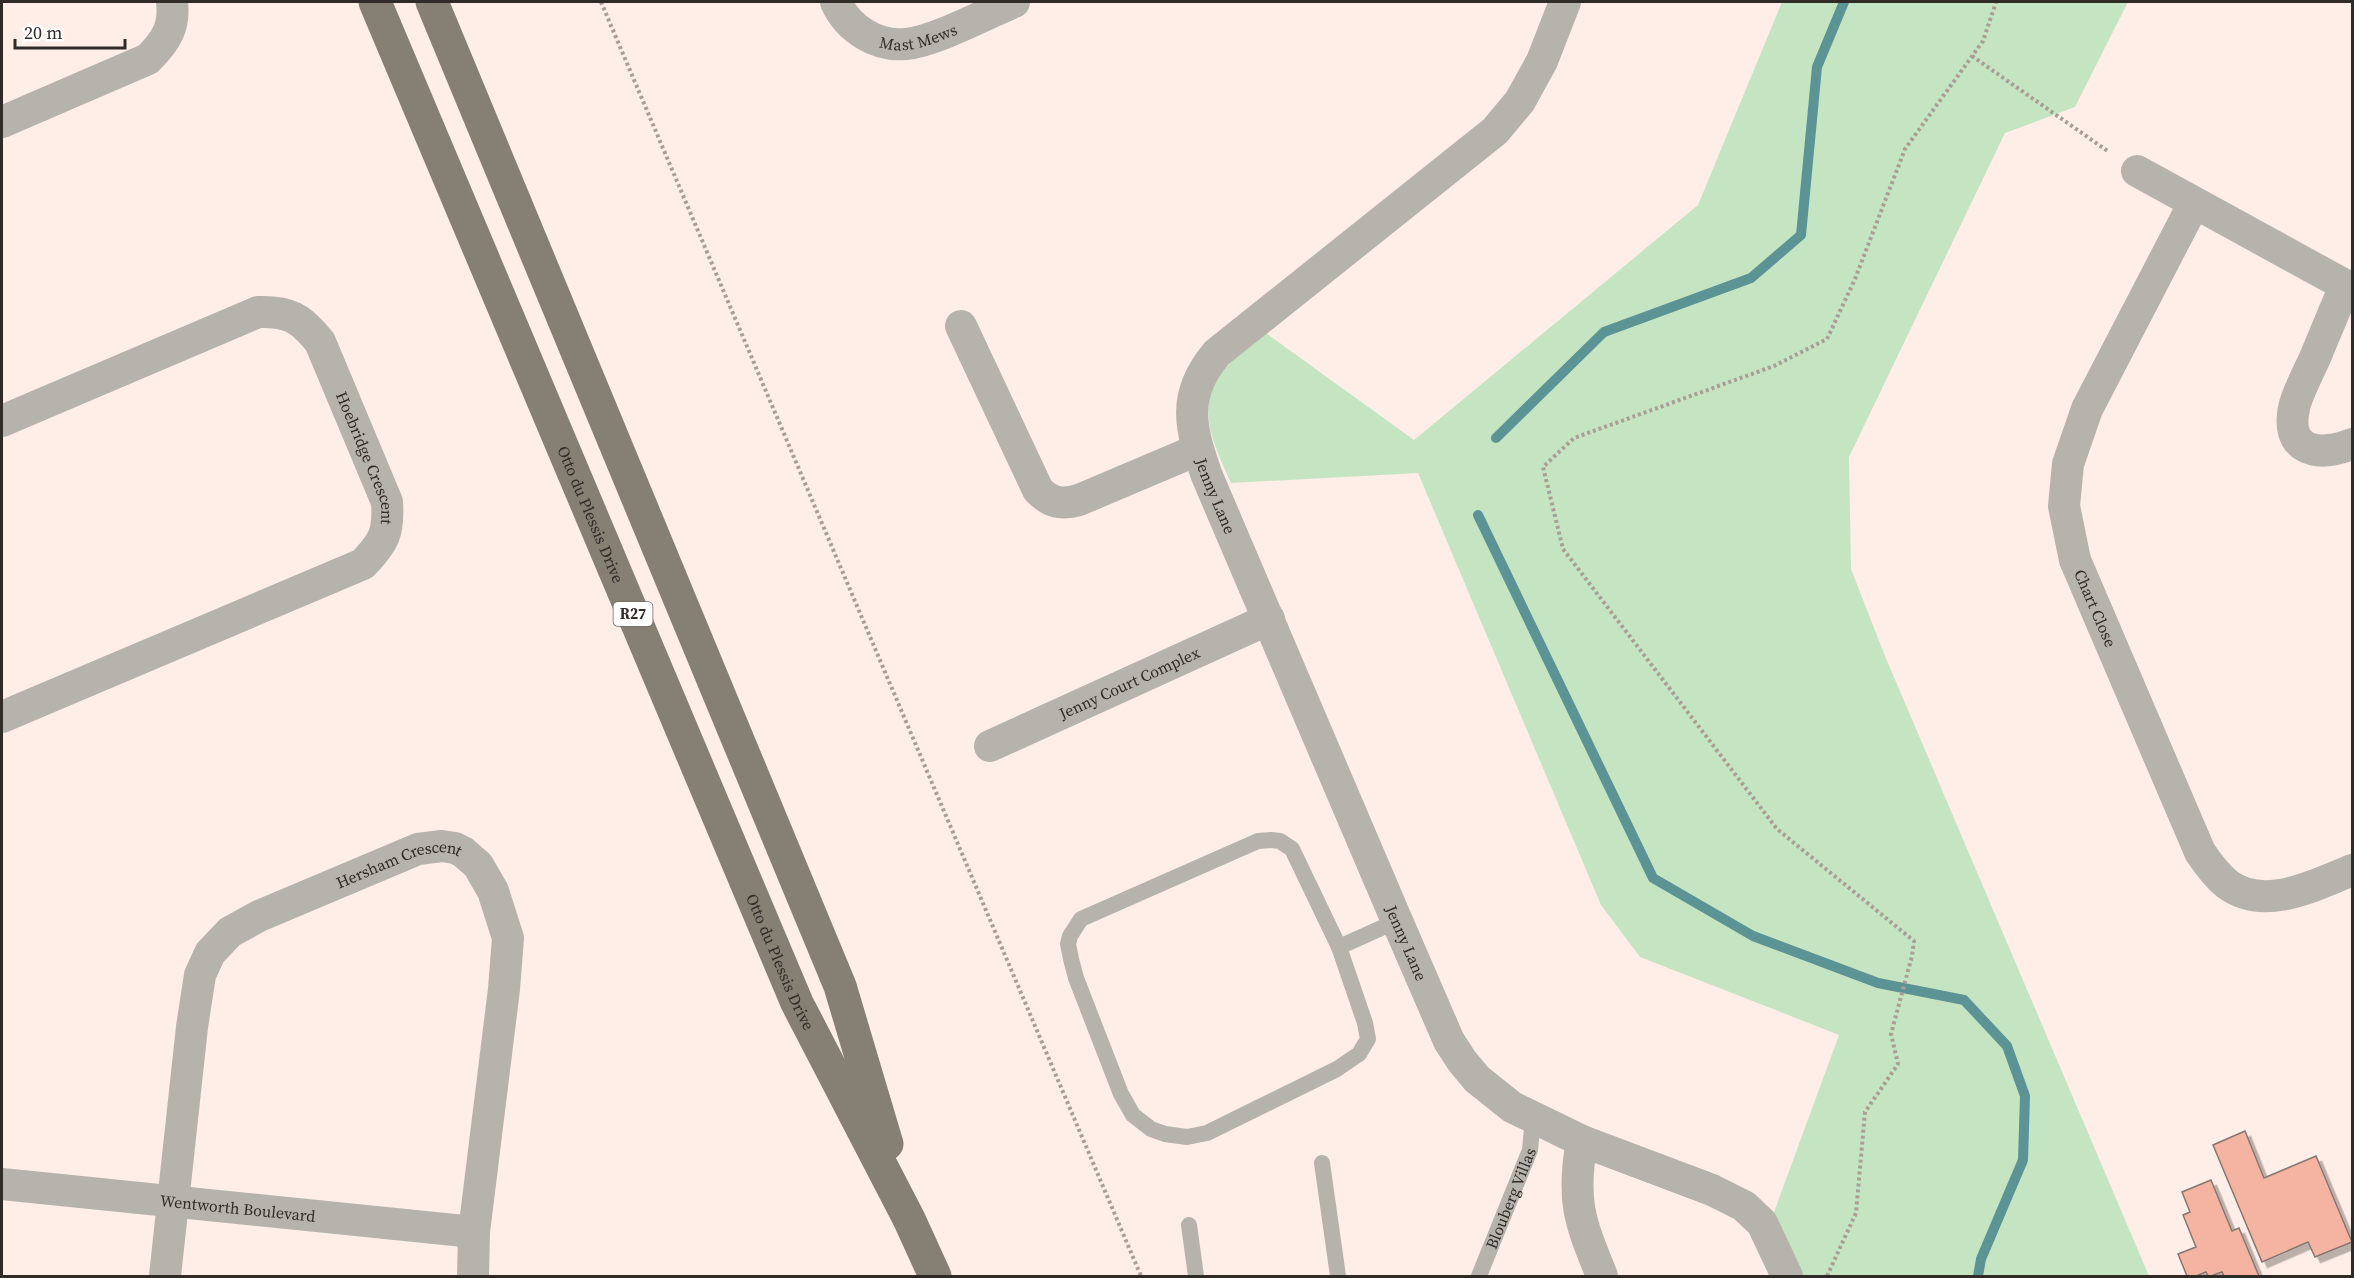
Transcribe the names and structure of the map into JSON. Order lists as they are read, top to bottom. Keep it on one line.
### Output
{"streets":{"main road":["Otto du Plessis Drive","R27"],"street":["Mast Mews","Hoebridge Crescent","Jenny Lane","Chart Close","Jenny Court Complex","Hersham Crescent","Wentworth Boulevard"],"lane":["Blouberg Villas"]},"crossings":[["Jenny Lane","Jenny Court Complex"],["Jenny Lane","Blouberg Villas"],["Hersham Crescent","Wentworth Boulevard"]],"scale_bar":"20 m"}
